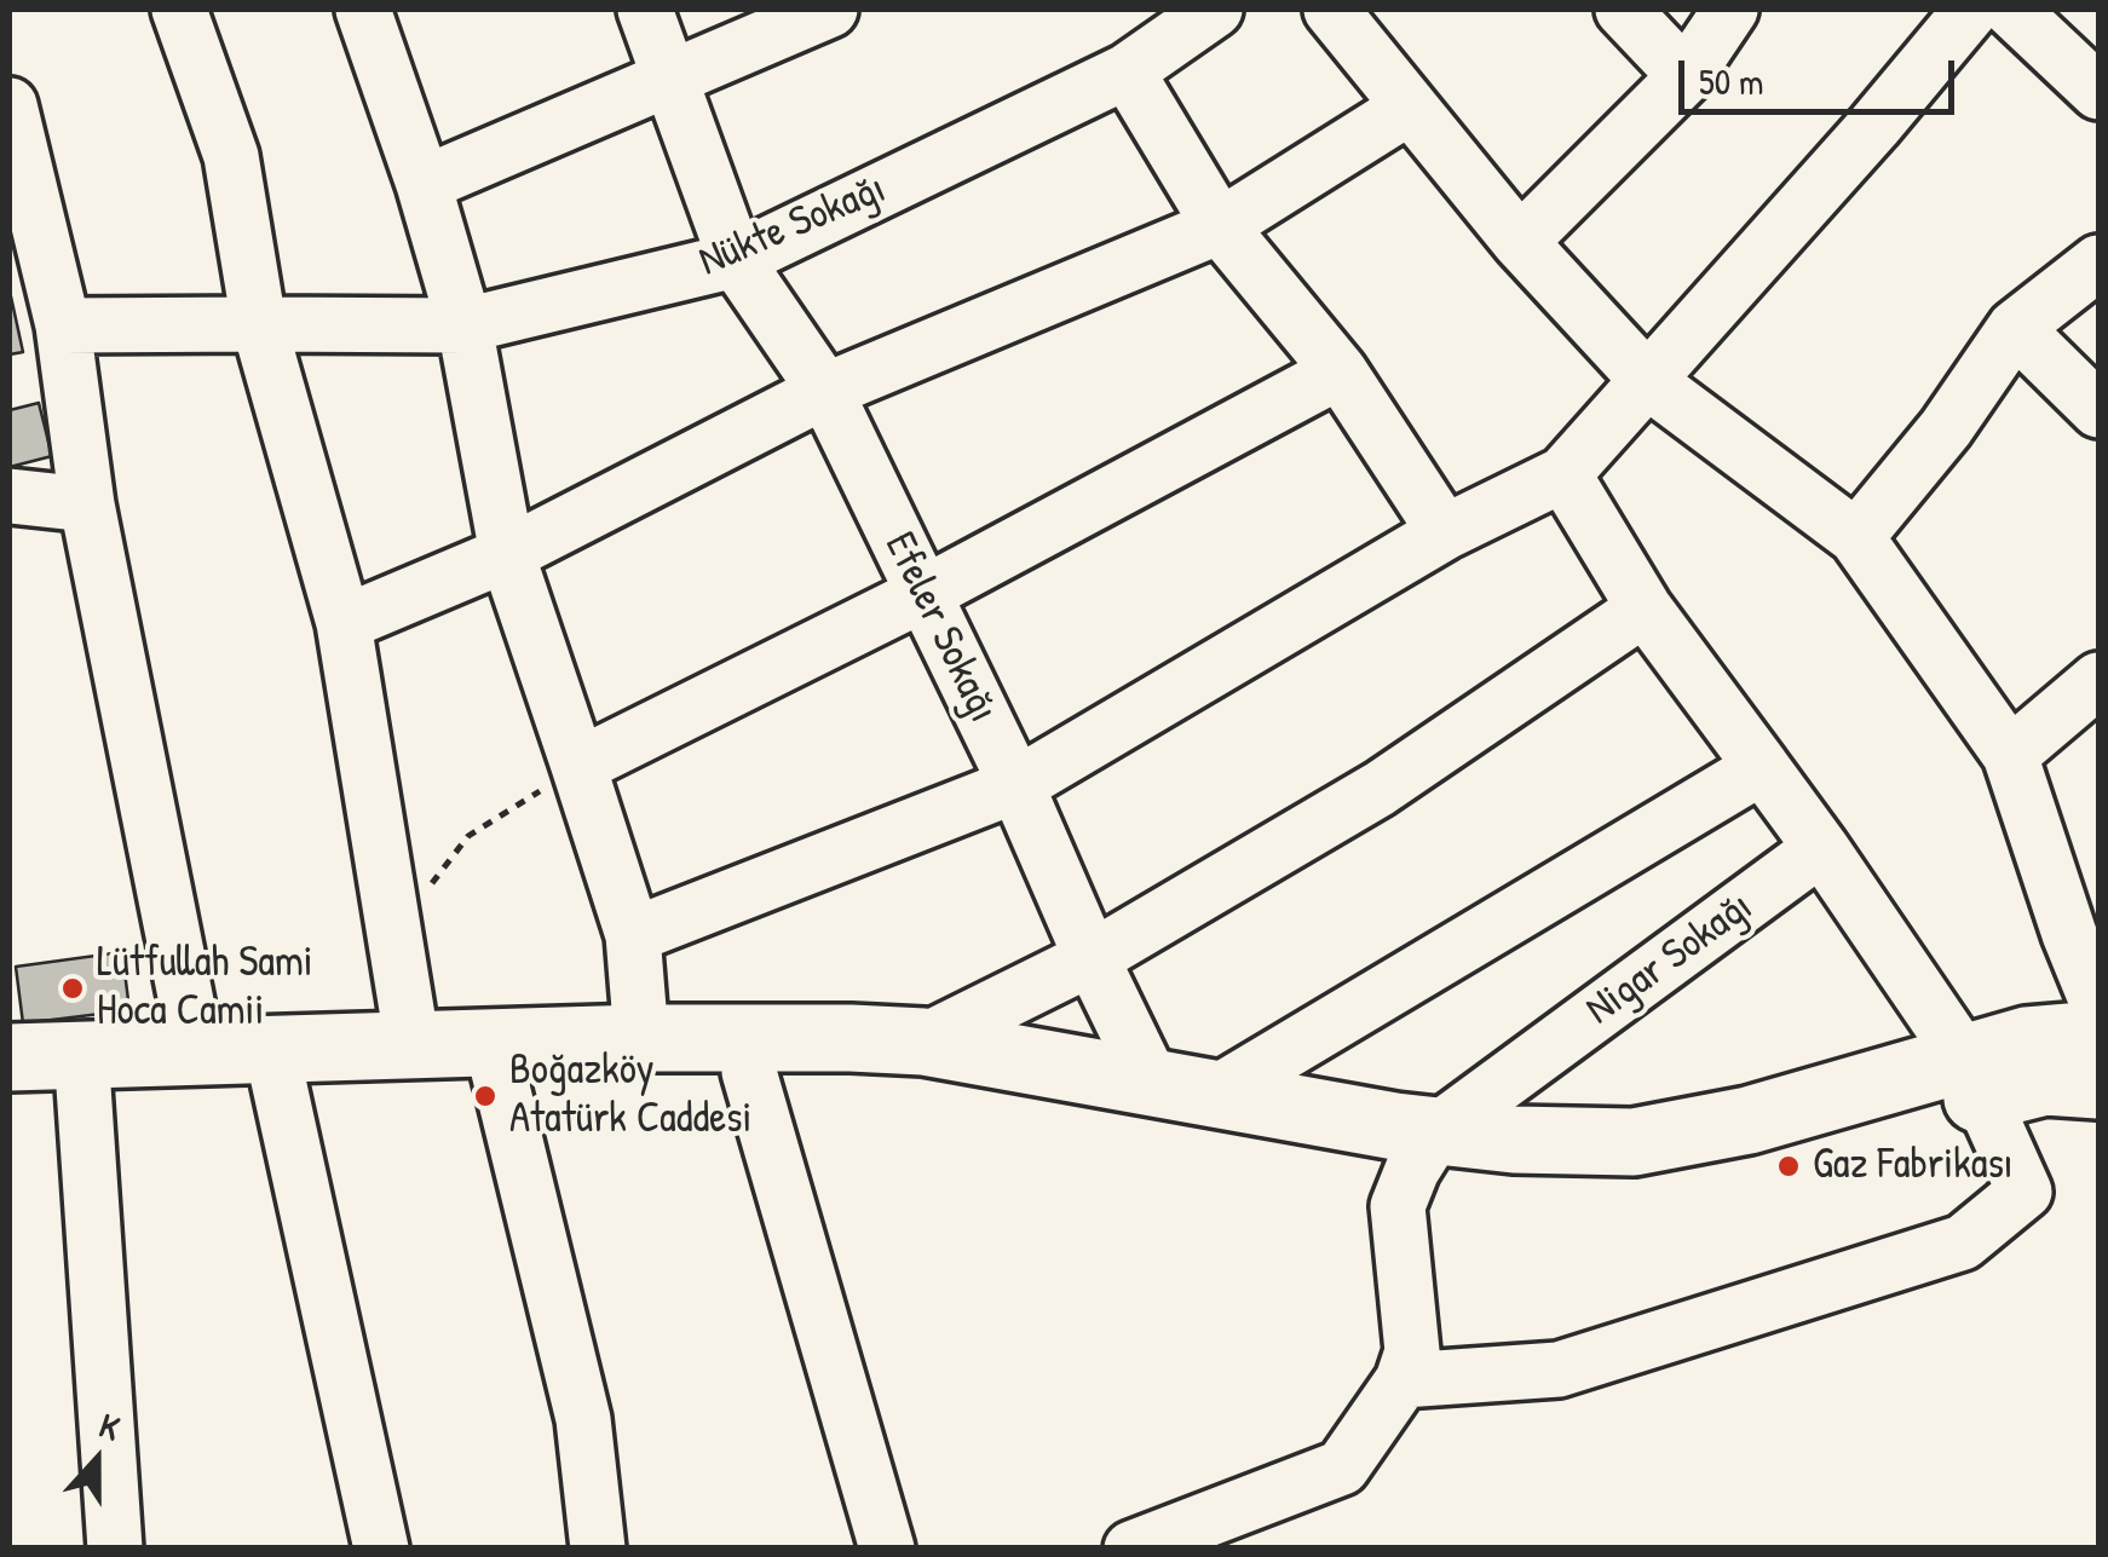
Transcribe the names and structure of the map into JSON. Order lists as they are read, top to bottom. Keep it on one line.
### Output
{"streets":{"street":["Nükte Sokağı","Efeler Sokağı","Nigar Sokağı"]},"crossings":[["Nükte Sokağı","Efeler Sokağı"]],"places":["Lütfullah Sami Hoca Camii","Boğazköy Atatürk Caddesi","Gaz Fabrikası"],"scale_bar":"50 m","north":"top"}
